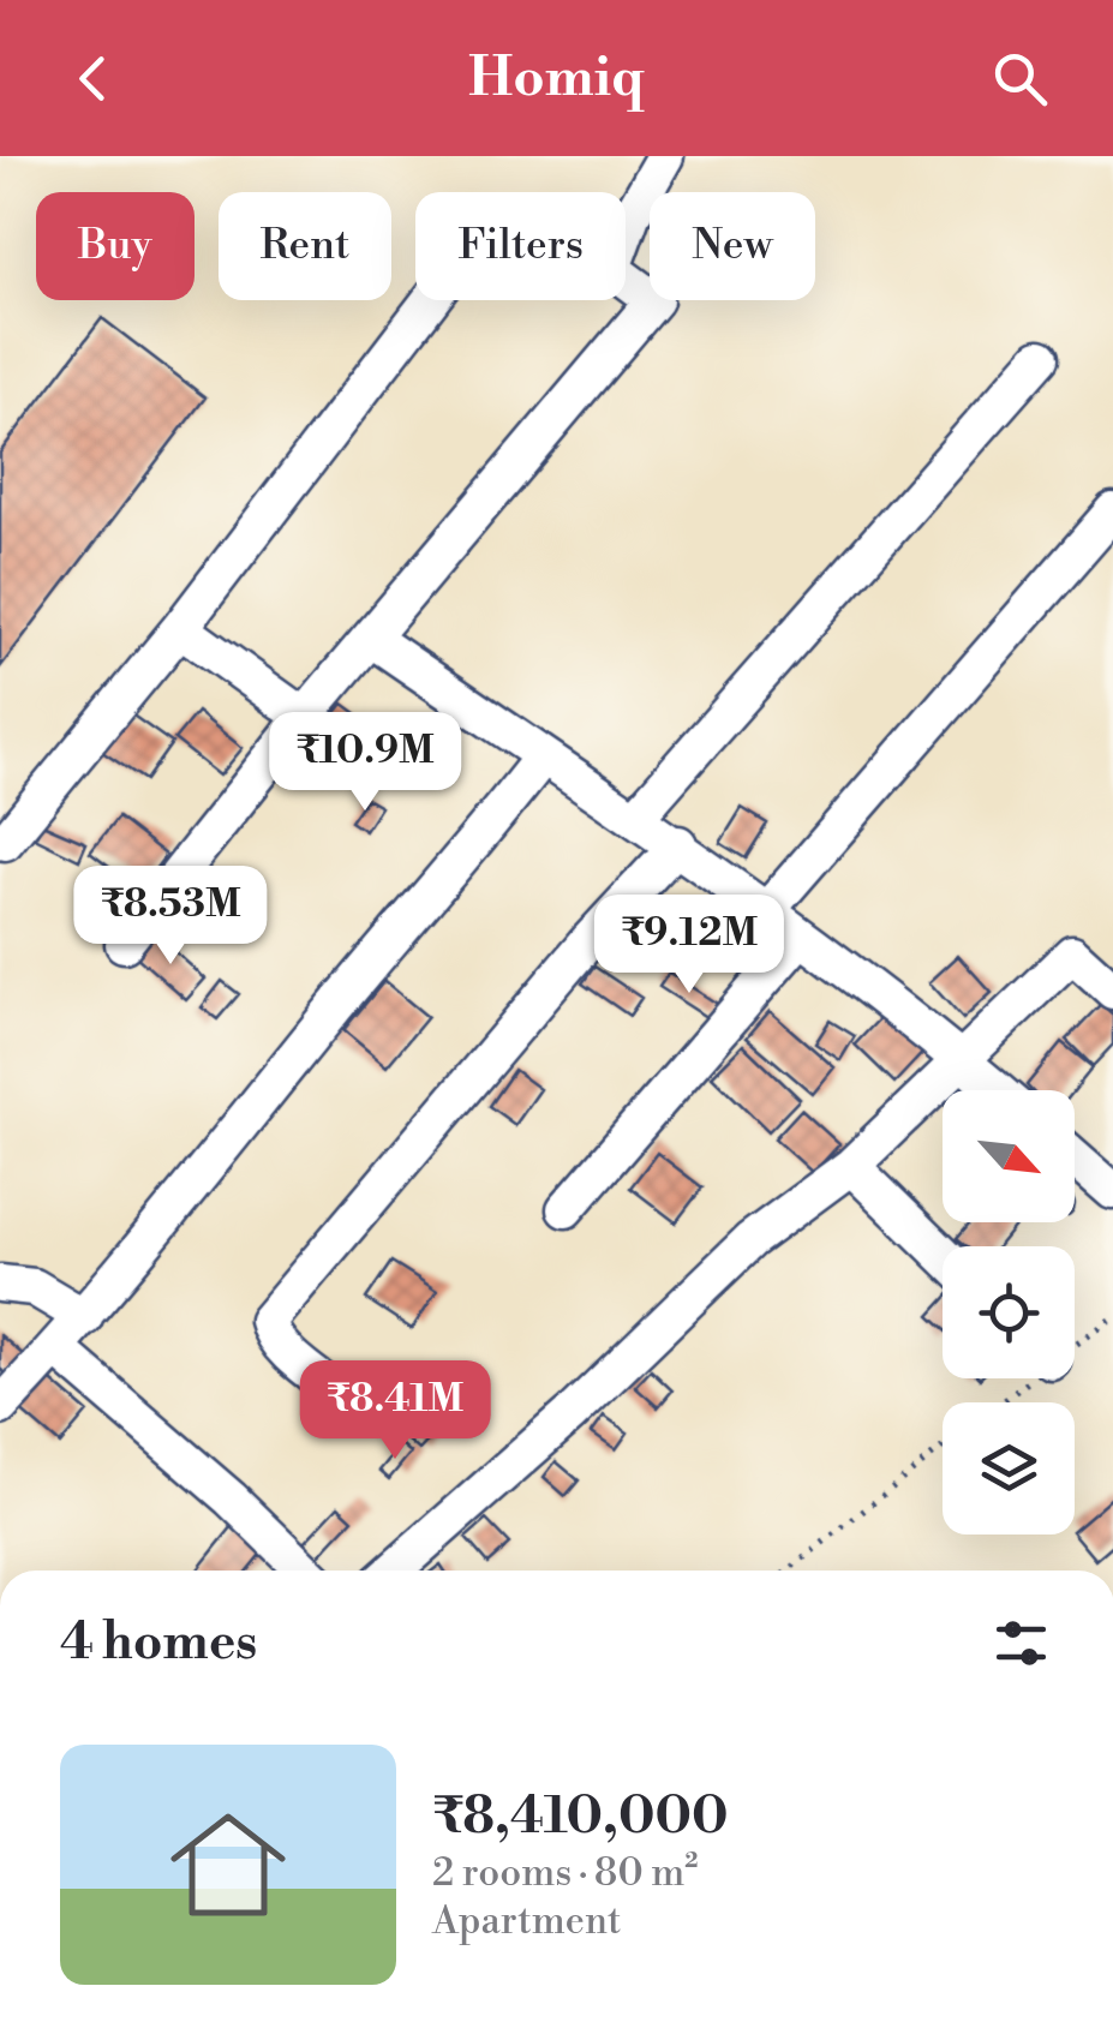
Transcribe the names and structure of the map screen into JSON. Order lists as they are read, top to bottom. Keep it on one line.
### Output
{"north":"bottom right","page":{"header":"Homiq","chip":["Buy","Rent","Filters","New"],"price":["₹10.9M","₹8.53M","₹9.12M","₹8.41M"],"heading":"4 homes","list":[{"name":"₹8,410,000","note":"2 rooms · 80 m² · Apartment"}]}}
